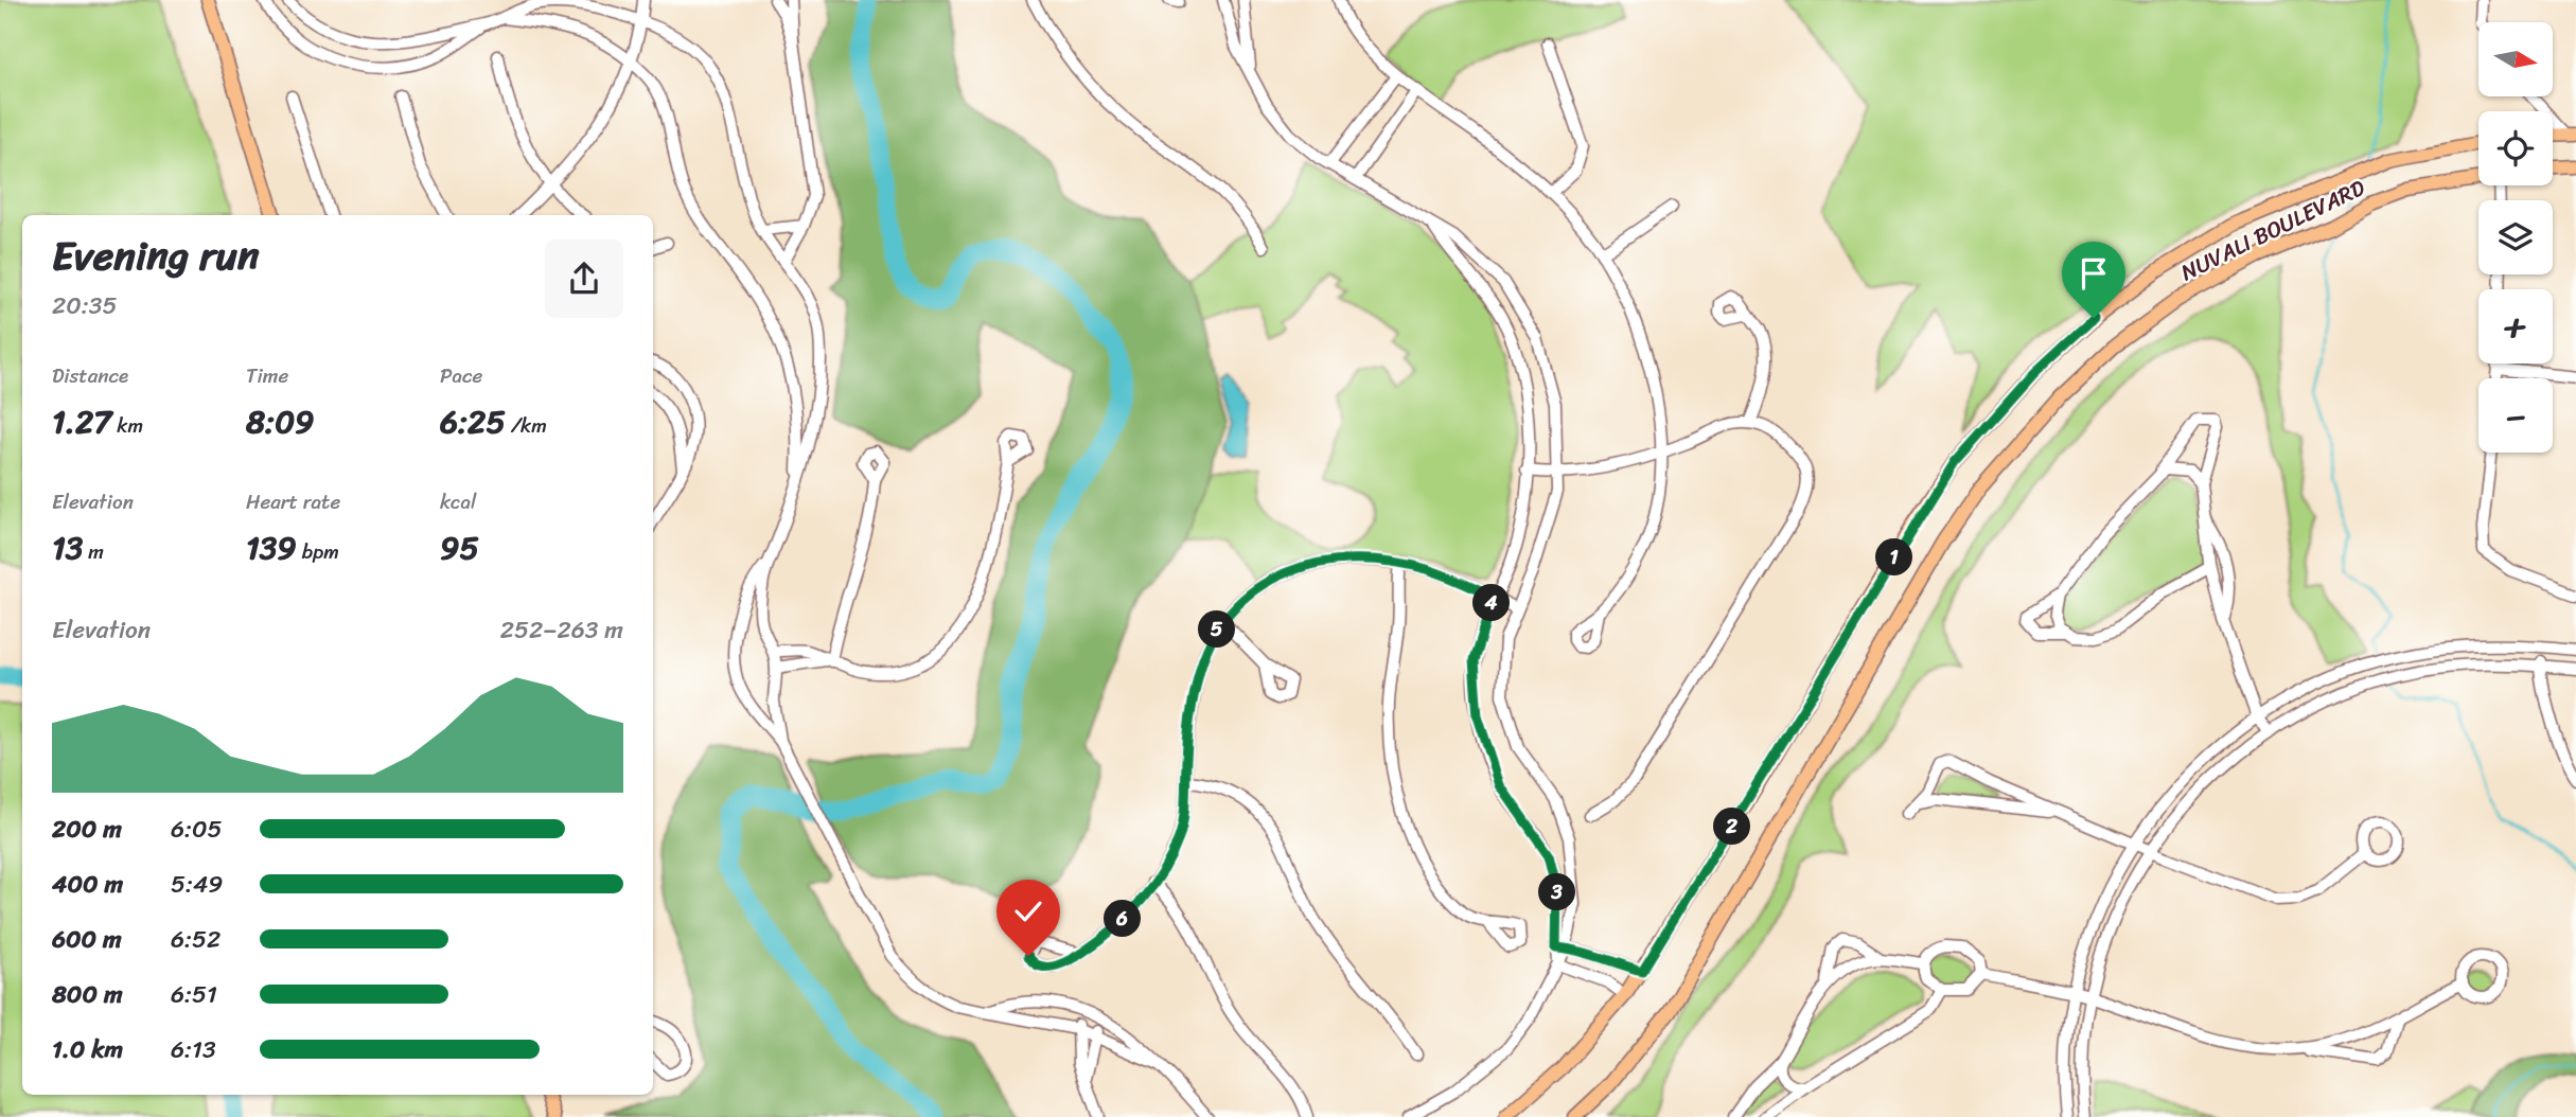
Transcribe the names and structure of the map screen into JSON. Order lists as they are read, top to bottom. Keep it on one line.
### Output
{"streets":{"main road":["NUVALI BOULEVARD"]},"north":"right","page":{"map_buttons":["+","−"],"heading":["Evening run","20:35"],"stats":[["Distance","1.27 km"],["Time","8:09"],["Pace","6:25 /km"],["Elevation","13 m"],["Heart rate","139 bpm"],["kcal","95"]],"pins":["1","4","5","2","3","6"],"chart":["Elevation","252–263 m"],"list":[{"name":"200 m","note":"6:05"},{"name":"400 m","note":"5:49"},{"name":"600 m","note":"6:52"},{"name":"800 m","note":"6:51"},{"name":"1.0 km","note":"6:13"}]}}
